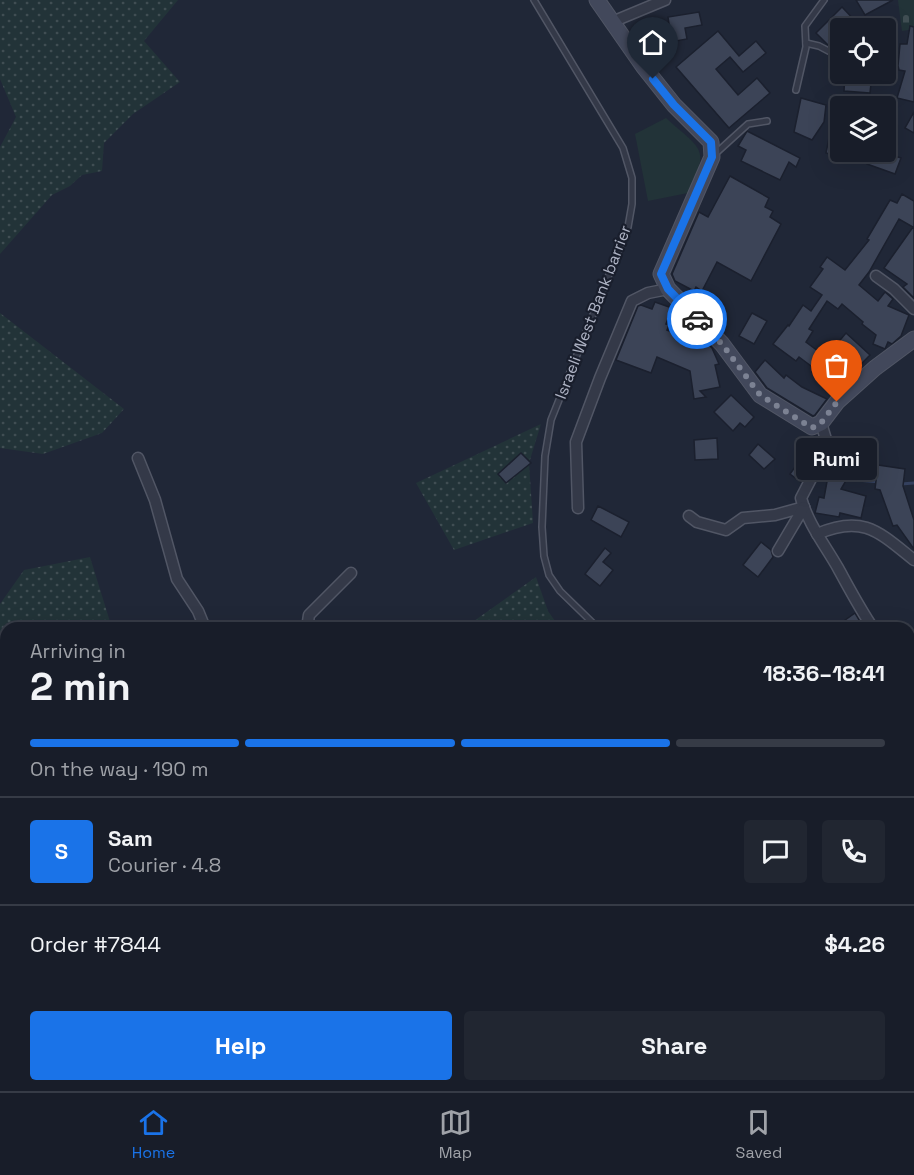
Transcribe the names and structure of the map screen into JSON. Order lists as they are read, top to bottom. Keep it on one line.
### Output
{"streets":{"lane":["Israeli West Bank barrier"]},"places":["Rumi"],"page":{"bubble":"Rumi","heading":["2 min","Arriving in","18:36–18:41"],"panel":["Sam","Courier · 4.8","Order #7844","$4.26"],"bar":"On the way · 190 m","round":"S","buttons":["Help","Share"],"tabs":["Home","Map","Saved"]}}
